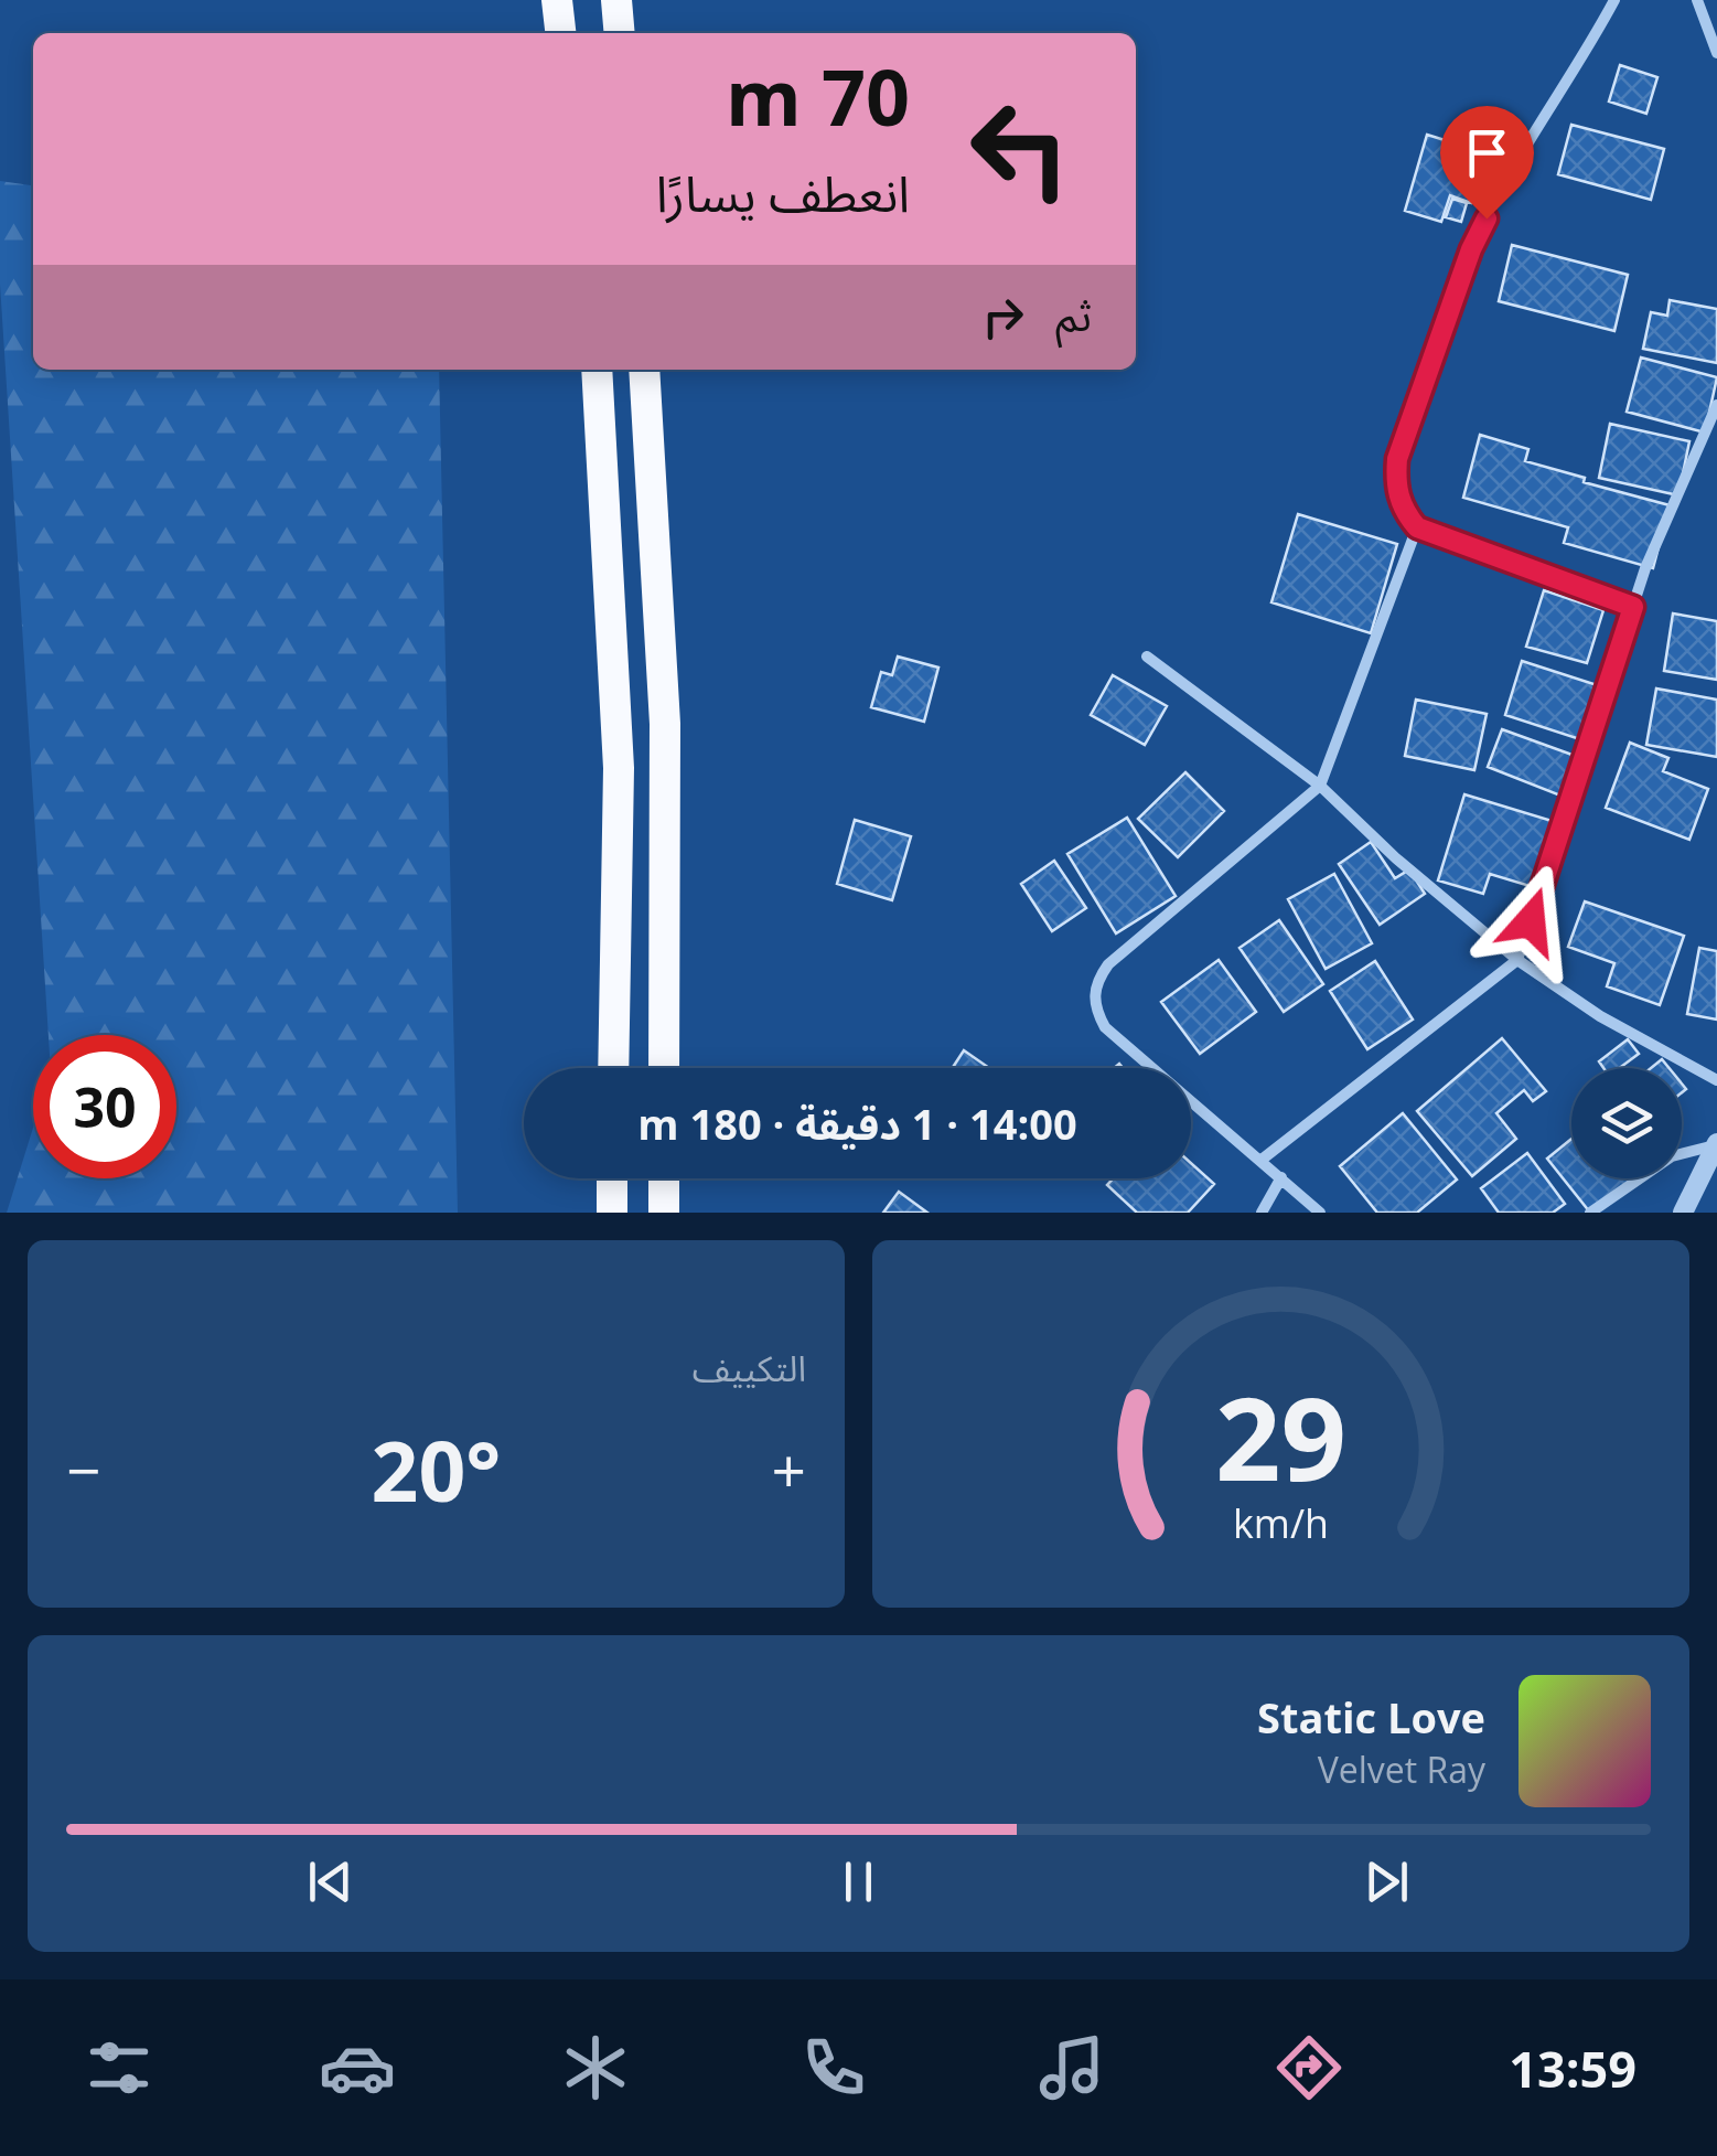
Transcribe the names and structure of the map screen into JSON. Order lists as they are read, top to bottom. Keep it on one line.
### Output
{"page":{"turn":["70 m","انعطف يسارًا"],"then":"ثم","limit":"30","trip":"14:00 · 1 دقيقة · 180 m","tile":"التكييف","heat":["−","20°","+"],"song":["Static Love","Velvet Ray"],"tabs":"13:59","gauge":["29","km/h"]}}
